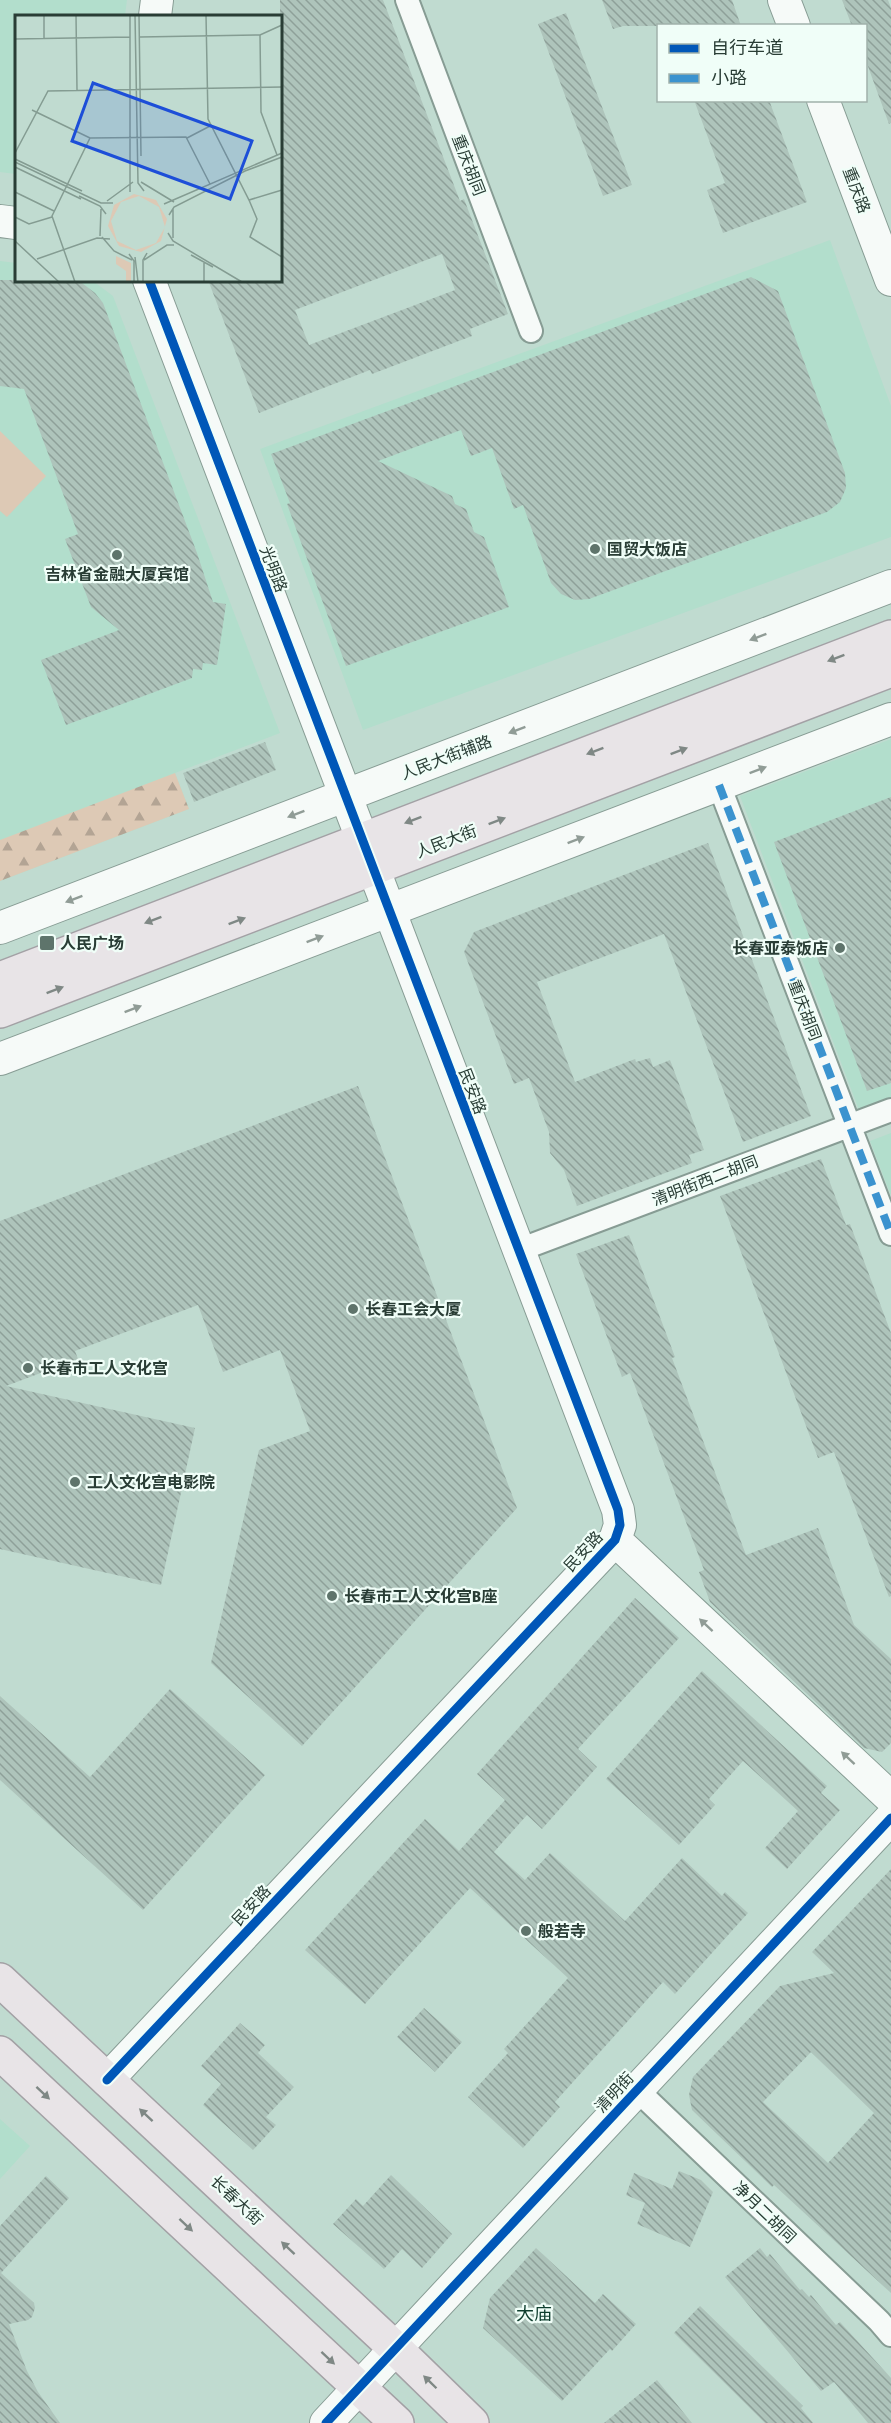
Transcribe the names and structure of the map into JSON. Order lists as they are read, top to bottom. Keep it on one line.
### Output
{"streets":{"main road":["人民大街","长春大街"],"street":["重庆胡同","重庆路","光明路","人民大街辅路","民安路","清明街西二胡同","清明街","净月二胡同"]},"crossings":[["重庆胡同","清明街西二胡同"],["光明路","人民大街辅路"],["光明路","人民大街"],["光明路","民安路"],["人民大街","民安路"],["民安路","清明街西二胡同"],["民安路","长春大街"],["清明街","长春大街"],["清明街","净月二胡同"]],"districts":["大庙"],"places":{"other":["国贸大饭店","吉林省金融大厦宾馆","长春亚泰饭店","长春工会大厦","长春市工人文化宫","工人文化宫电影院","长春市工人文化宫B座","般若寺"],"transit":["人民广场"]},"legend":["自行车道","小路"]}
